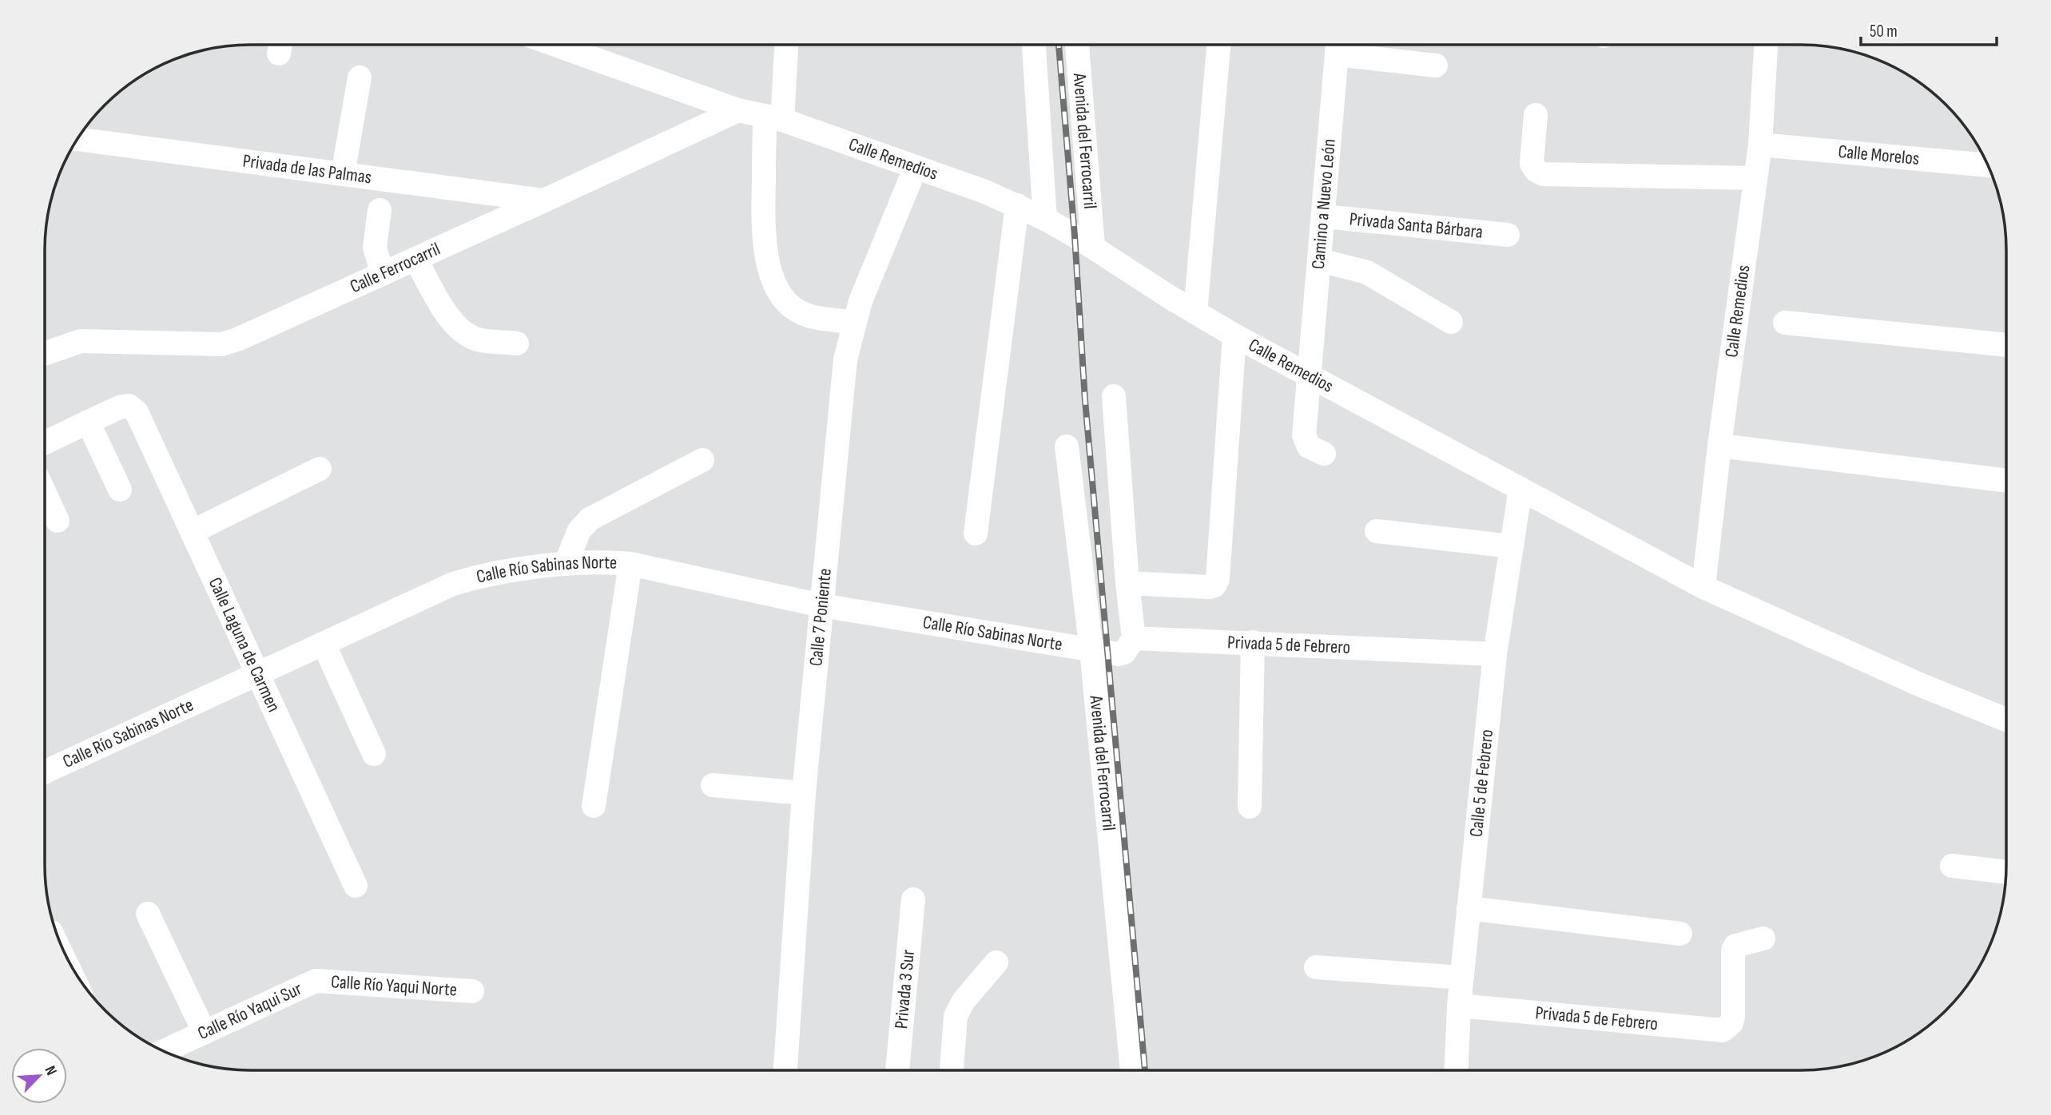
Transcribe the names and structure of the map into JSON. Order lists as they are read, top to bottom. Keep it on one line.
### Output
{"streets":{"street":["Avenida del Ferrocarril","Calle Morelos","Calle Remedios","Privada de las Palmas","Camino a Nuevo León","Privada Santa Bárbara","Calle Ferrocarril","Calle Río Sabinas Norte","Calle 7 Poniente","Calle Laguna de Carmen","Privada 5 de Febrero","Calle 5 de Febrero","Calle Río Yaqui Norte","Privada 3 Sur","Calle Río Yaqui Sur"]},"crossings":[["Avenida del Ferrocarril","Calle Remedios"],["Avenida del Ferrocarril","Calle Río Sabinas Norte"],["Calle Morelos","Calle Remedios"],["Calle Remedios","Camino a Nuevo León"],["Calle Remedios","Calle Ferrocarril"],["Calle Remedios","Calle 7 Poniente"],["Calle Remedios","Calle 5 de Febrero"],["Privada de las Palmas","Calle Ferrocarril"],["Camino a Nuevo León","Privada Santa Bárbara"],["Calle Río Sabinas Norte","Calle 7 Poniente"],["Calle Río Sabinas Norte","Calle Laguna de Carmen"],["Privada 5 de Febrero","Calle 5 de Febrero"],["Calle Río Yaqui Norte","Calle Río Yaqui Sur"]],"scale_bar":"50 m","north":"top right"}
